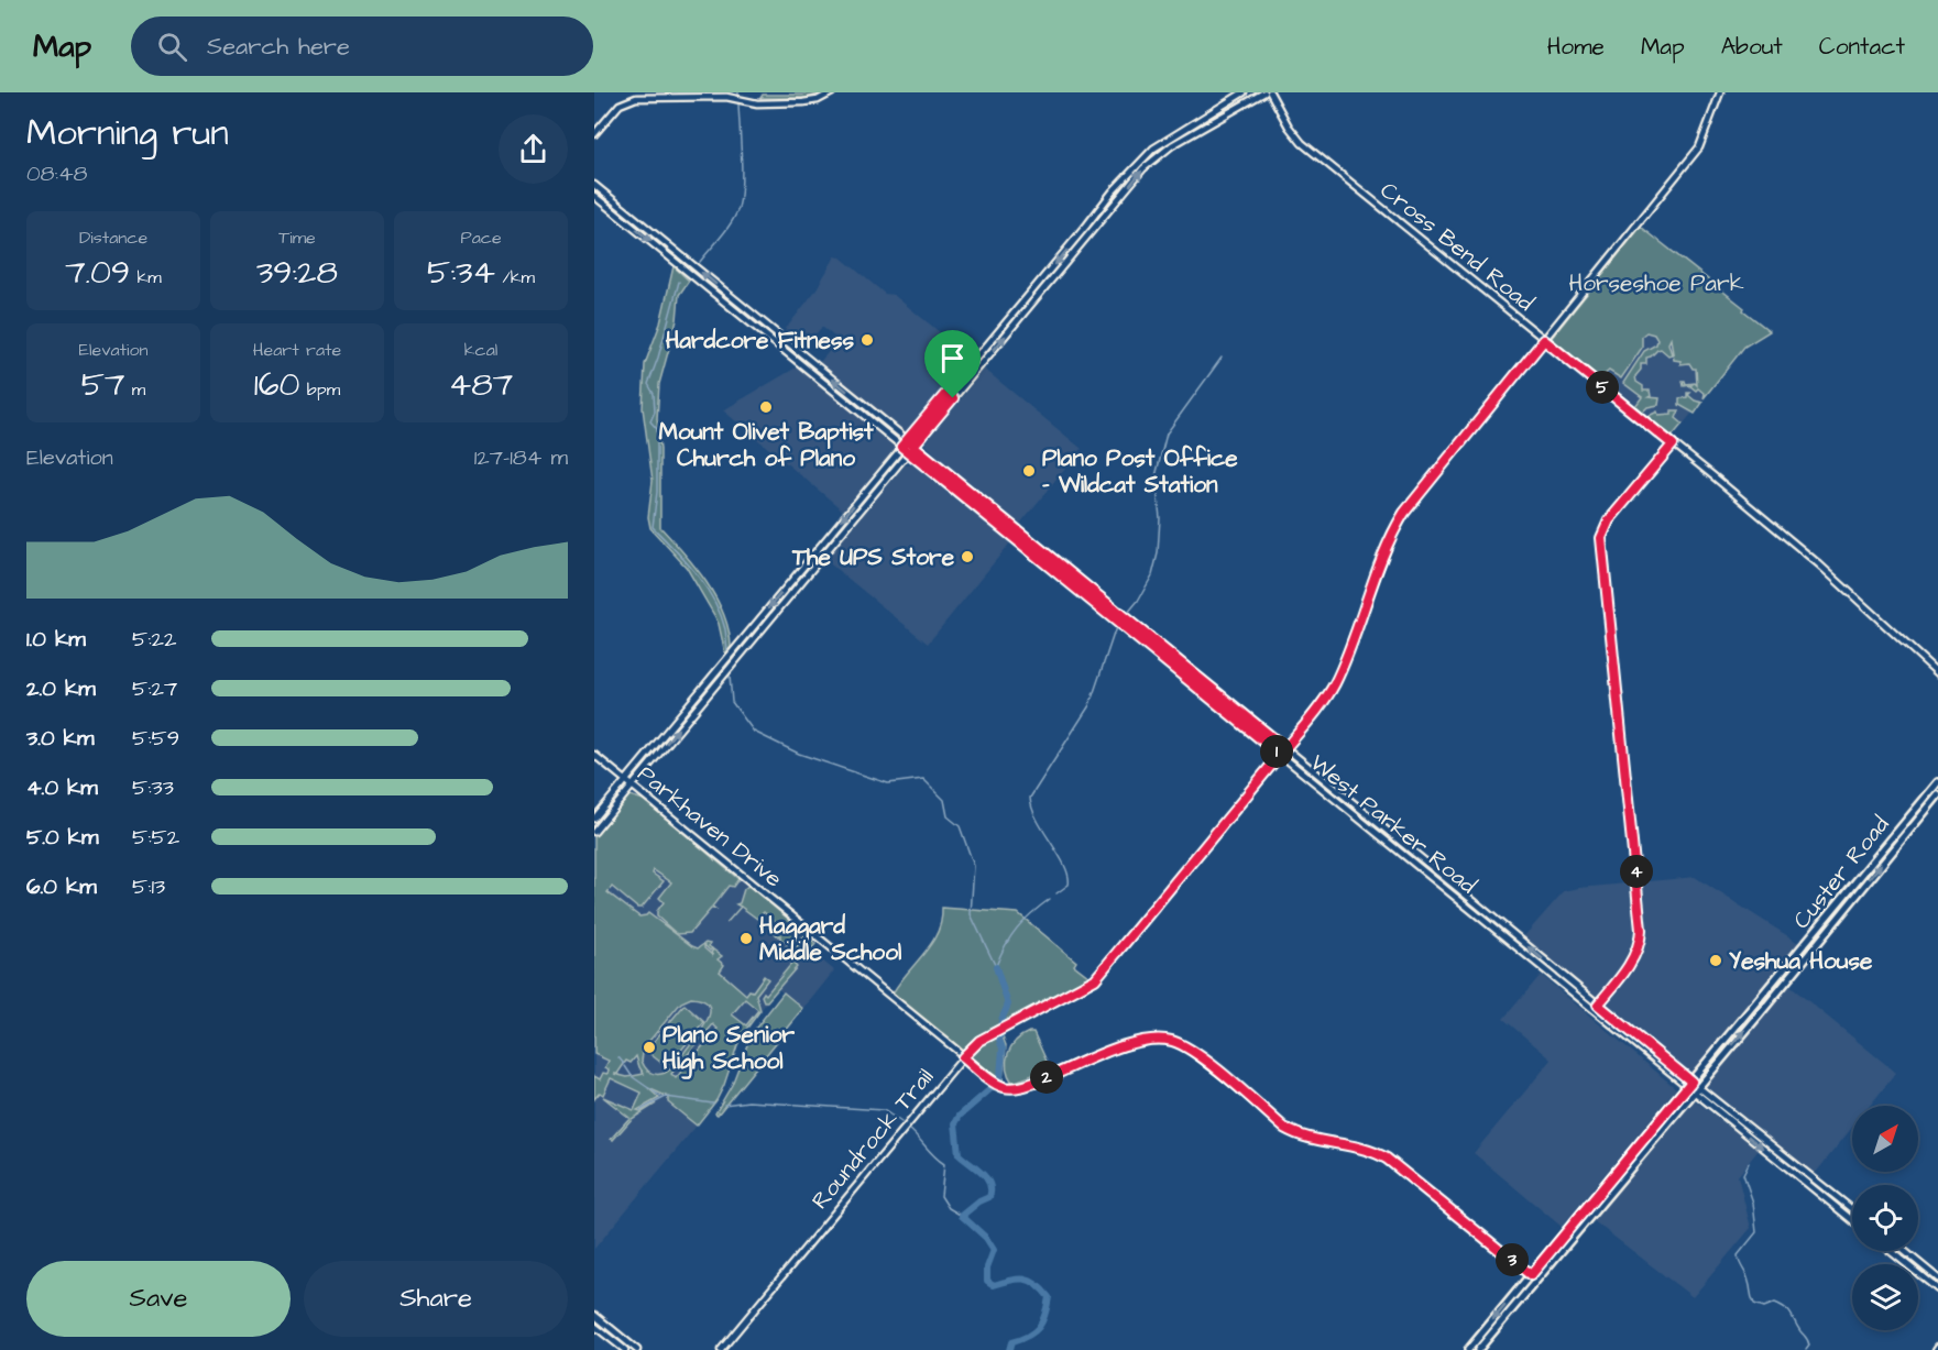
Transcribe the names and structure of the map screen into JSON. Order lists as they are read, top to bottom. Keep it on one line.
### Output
{"streets":{"main road":["Cross Bend Road","West Parker Road","Parkhaven Drive","Custer Road","Roundrock Trail"]},"crossings":[["Cross Bend Road","Roundrock Trail"],["West Parker Road","Custer Road"],["West Parker Road","Roundrock Trail"],["Parkhaven Drive","Custer Road"],["Parkhaven Drive","Roundrock Trail"]],"parks":["Horseshoe Park"],"places":["Hardcore Fitness","Mount Olivet Baptist Church of Plano","Plano Post Office - Wildcat Station","The UPS Store","Haggard Middle School","Yeshua House","Plano Senior High School"],"north":"top right","page":{"header":"Map","search":"Search here","nav":["Home","Map","About","Contact"],"heading":["Morning run","08:48"],"stats":[["Distance","7.09 km"],["Time","39:28"],["Pace","5:34 /km"],["Elevation","57 m"],["Heart rate","160 bpm"],["kcal","487"]],"pins":["5","1","4","2","3"],"chart":["Elevation","127–184 m"],"list":[{"name":"1.0 km","note":"5:22"},{"name":"2.0 km","note":"5:27"},{"name":"3.0 km","note":"5:59"},{"name":"4.0 km","note":"5:33"},{"name":"5.0 km","note":"5:52"},{"name":"6.0 km","note":"5:13"}],"buttons":["Save","Share"]}}
